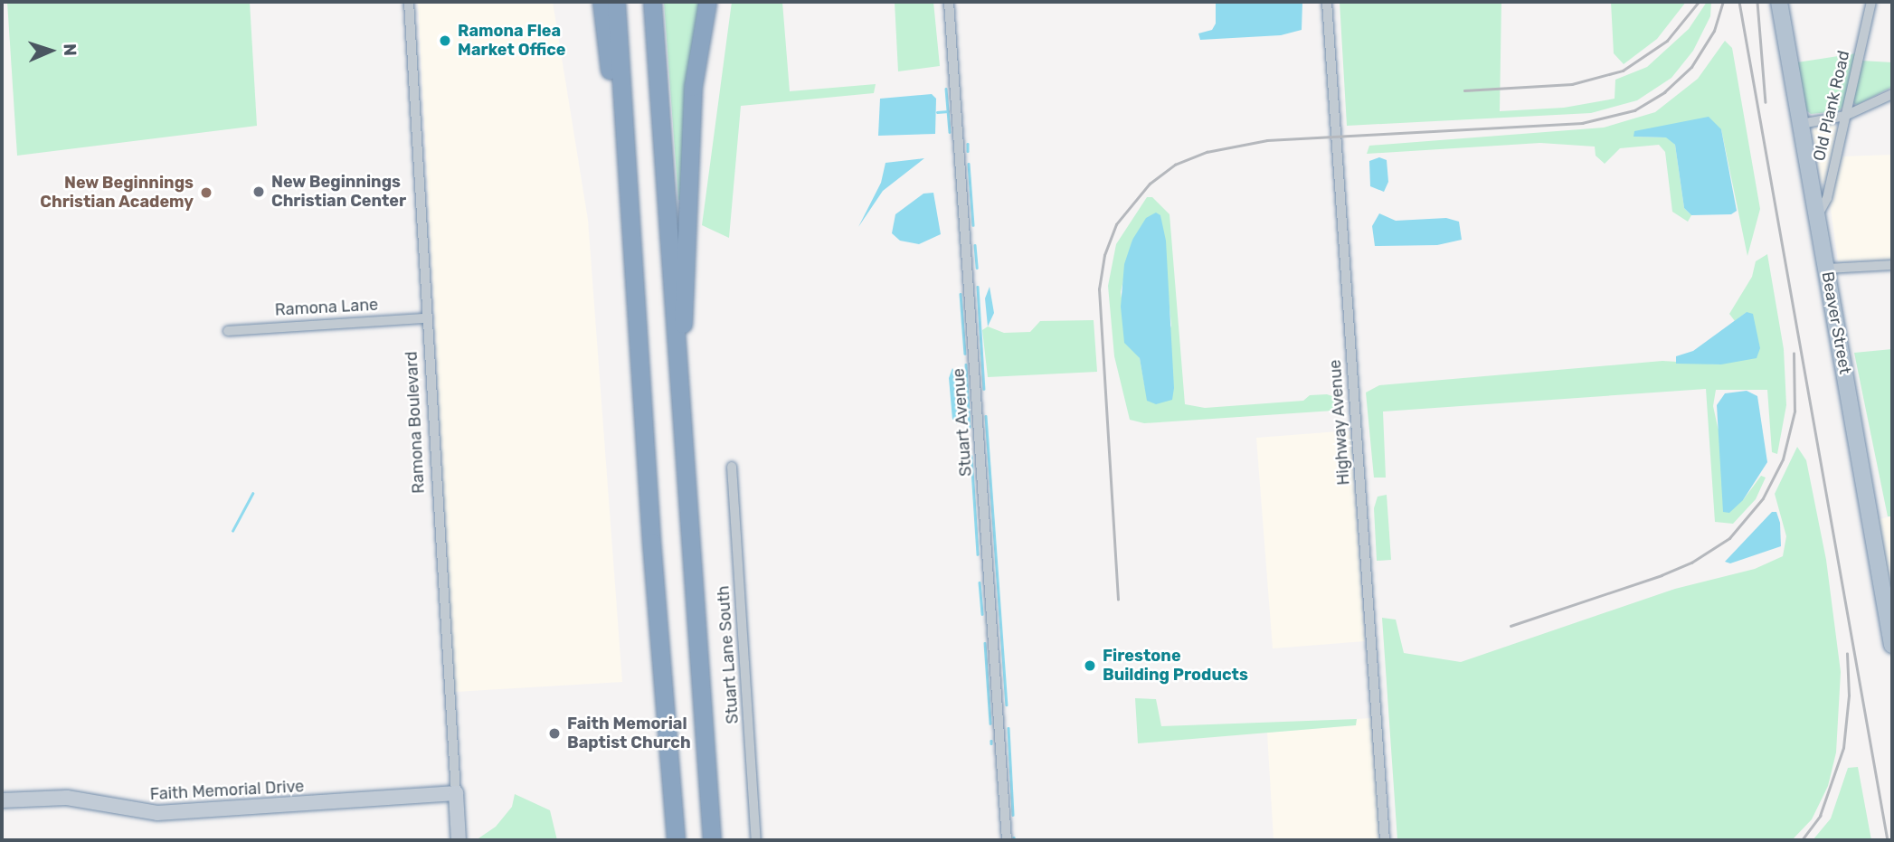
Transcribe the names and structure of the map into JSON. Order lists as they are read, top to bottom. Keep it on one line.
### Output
{"streets":{"main road":["Beaver Street"],"street":["Old Plank Road","Ramona Lane","Ramona Boulevard","Stuart Avenue","Highway Avenue","Stuart Lane South","Faith Memorial Drive"]},"crossings":[["Old Plank Road","Beaver Street"],["Ramona Lane","Ramona Boulevard"],["Ramona Boulevard","Faith Memorial Drive"]],"places":["Ramona Flea Market Office","New Beginnings Christian Center","New Beginnings Christian Academy","Firestone Building Products","Faith Memorial Baptist Church"],"north":"right"}
